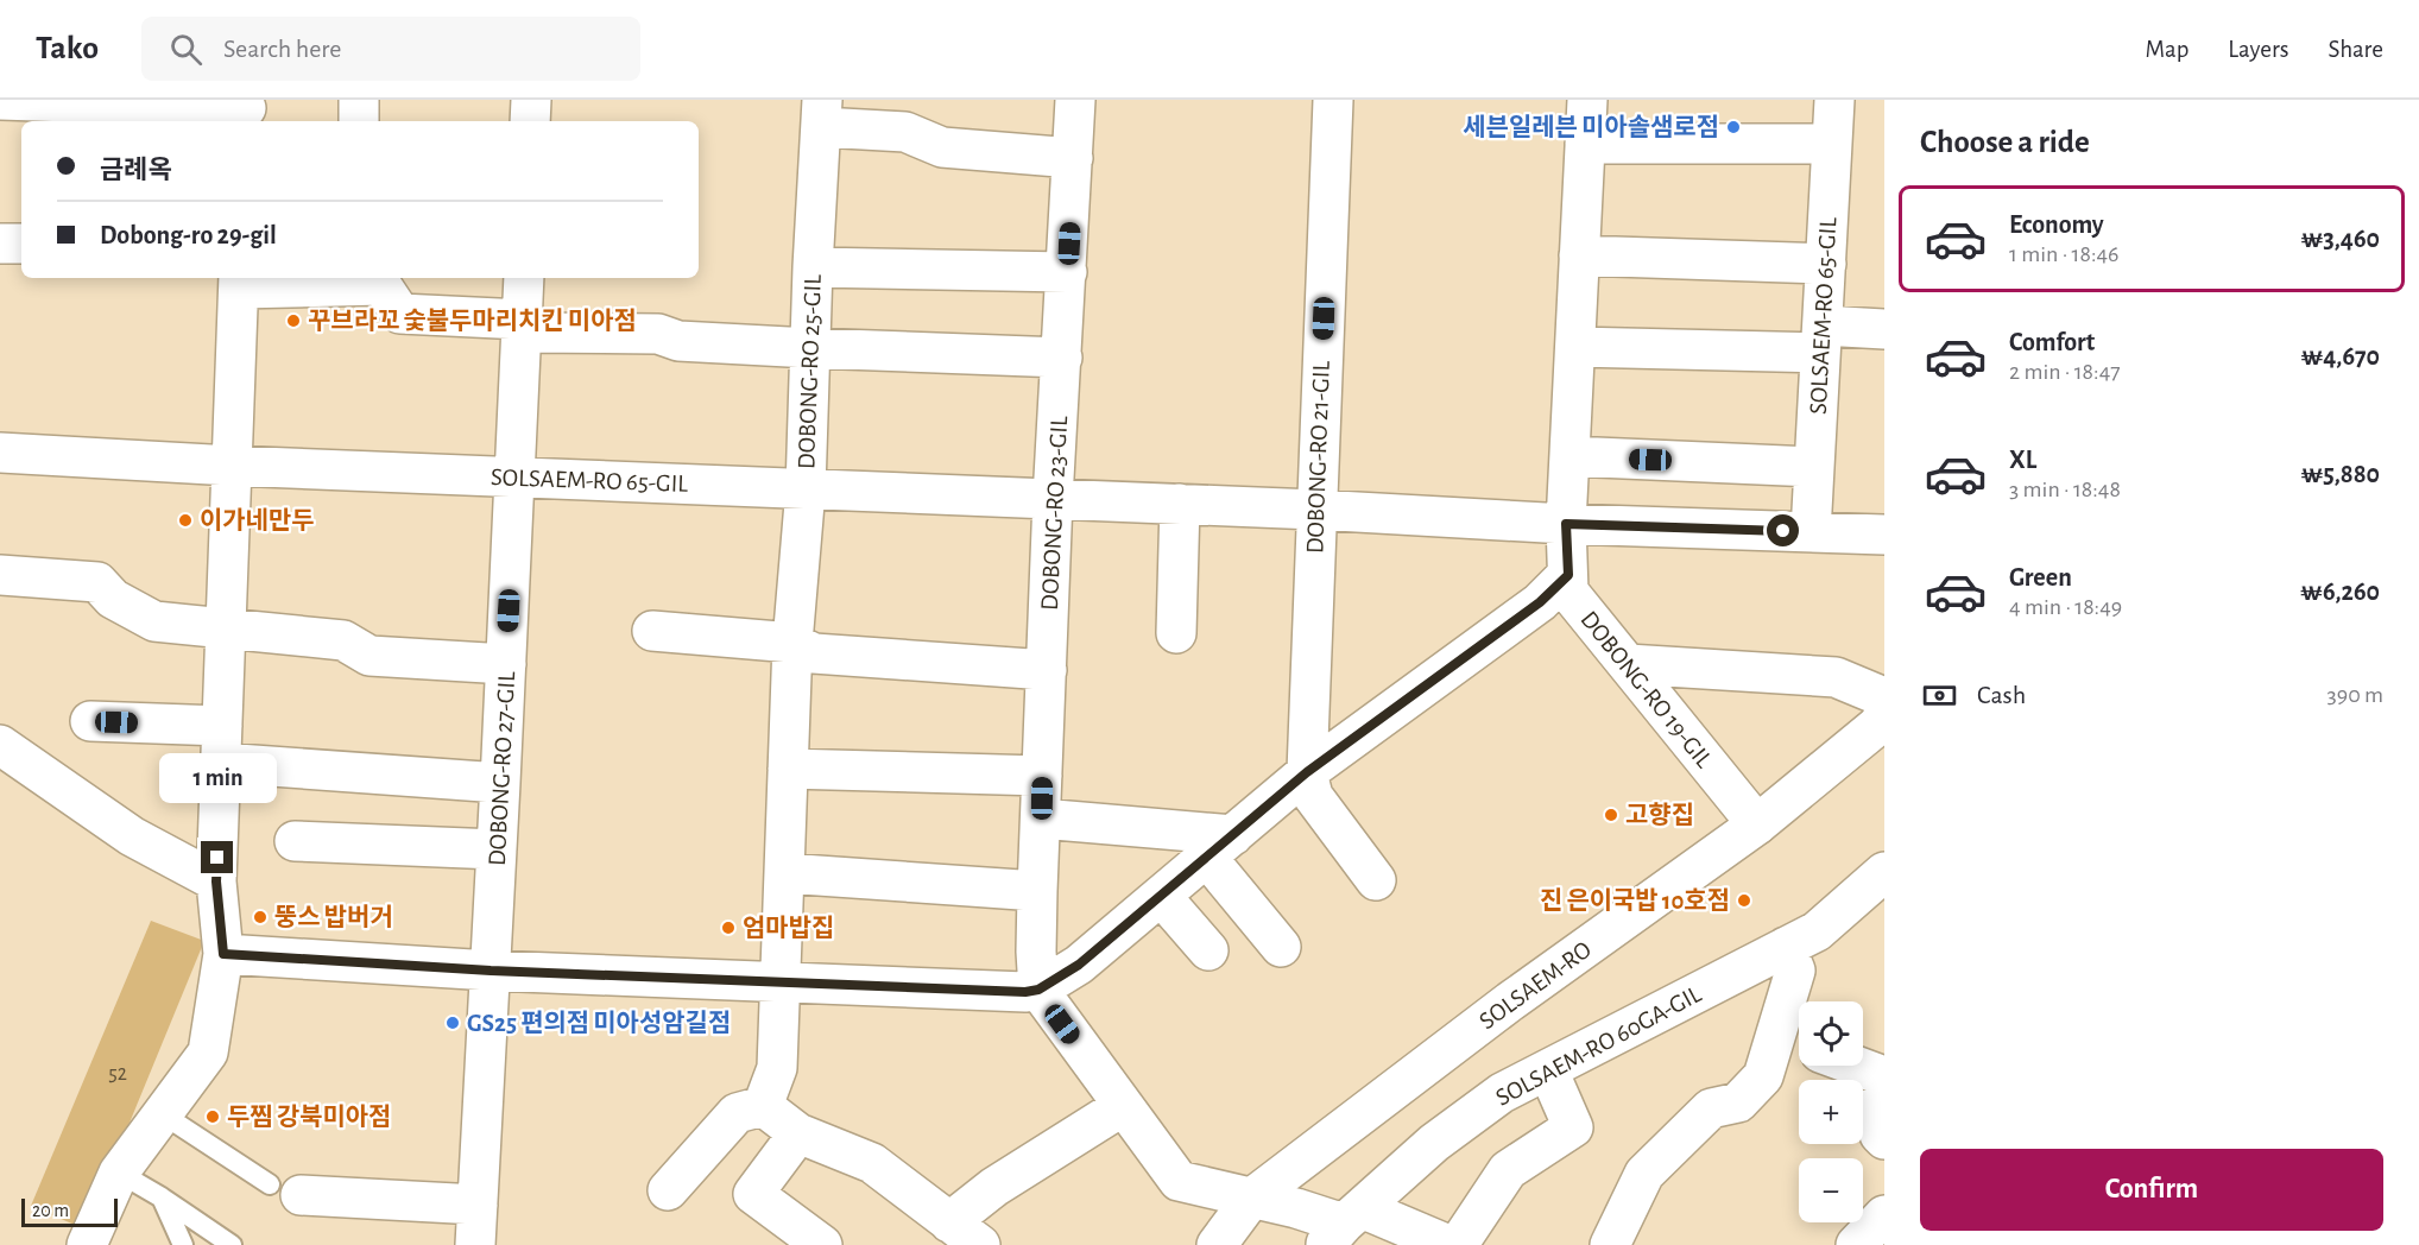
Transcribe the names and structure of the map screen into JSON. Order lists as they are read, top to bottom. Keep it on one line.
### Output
{"streets":{"street":["SOLSAEM-RO 65-GIL","DOBONG-RO 25-GIL","DOBONG-RO 21-GIL","DOBONG-RO 23-GIL","DOBONG-RO 19-GIL","DOBONG-RO 27-GIL","SOLSAEM-RO","SOLSAEM-RO 60GA-GIL"]},"crossings":[["SOLSAEM-RO 65-GIL","DOBONG-RO 25-GIL"],["SOLSAEM-RO 65-GIL","DOBONG-RO 21-GIL"],["SOLSAEM-RO 65-GIL","DOBONG-RO 23-GIL"],["SOLSAEM-RO 65-GIL","DOBONG-RO 19-GIL"],["SOLSAEM-RO 65-GIL","DOBONG-RO 27-GIL"],["DOBONG-RO 19-GIL","SOLSAEM-RO"]],"places":["세븐일레븐 미아솔샘로점","꾸브라꼬 숯불두마리치킨 미아점","이가네만두","고향집","진 은이국밥 10호점","뚱스 밥버거","엄마밥집","GS25 편의점 미아성암길점","두찜 강북미아점"],"house_numbers":["52"],"scale_bar":"20 m","page":{"header":"Tako","search":"Search here","nav":["Map","Layers","Share"],"heading":"Choose a ride","banner":["금례옥","Dobong-ro 29-gil"],"list":[{"name":"Economy","note":"1 min · 18:46","value":"₩3,460"},{"name":"Comfort","note":"2 min · 18:47","value":"₩4,670"},{"name":"XL","note":"3 min · 18:48","value":"₩5,880"},{"name":"Green","note":"4 min · 18:49","value":"₩6,260"}],"pay":["Cash","390 m"],"bubble":"1 min","map_buttons":["+","−"],"buttons":"Confirm","scale":"20 m"}}
